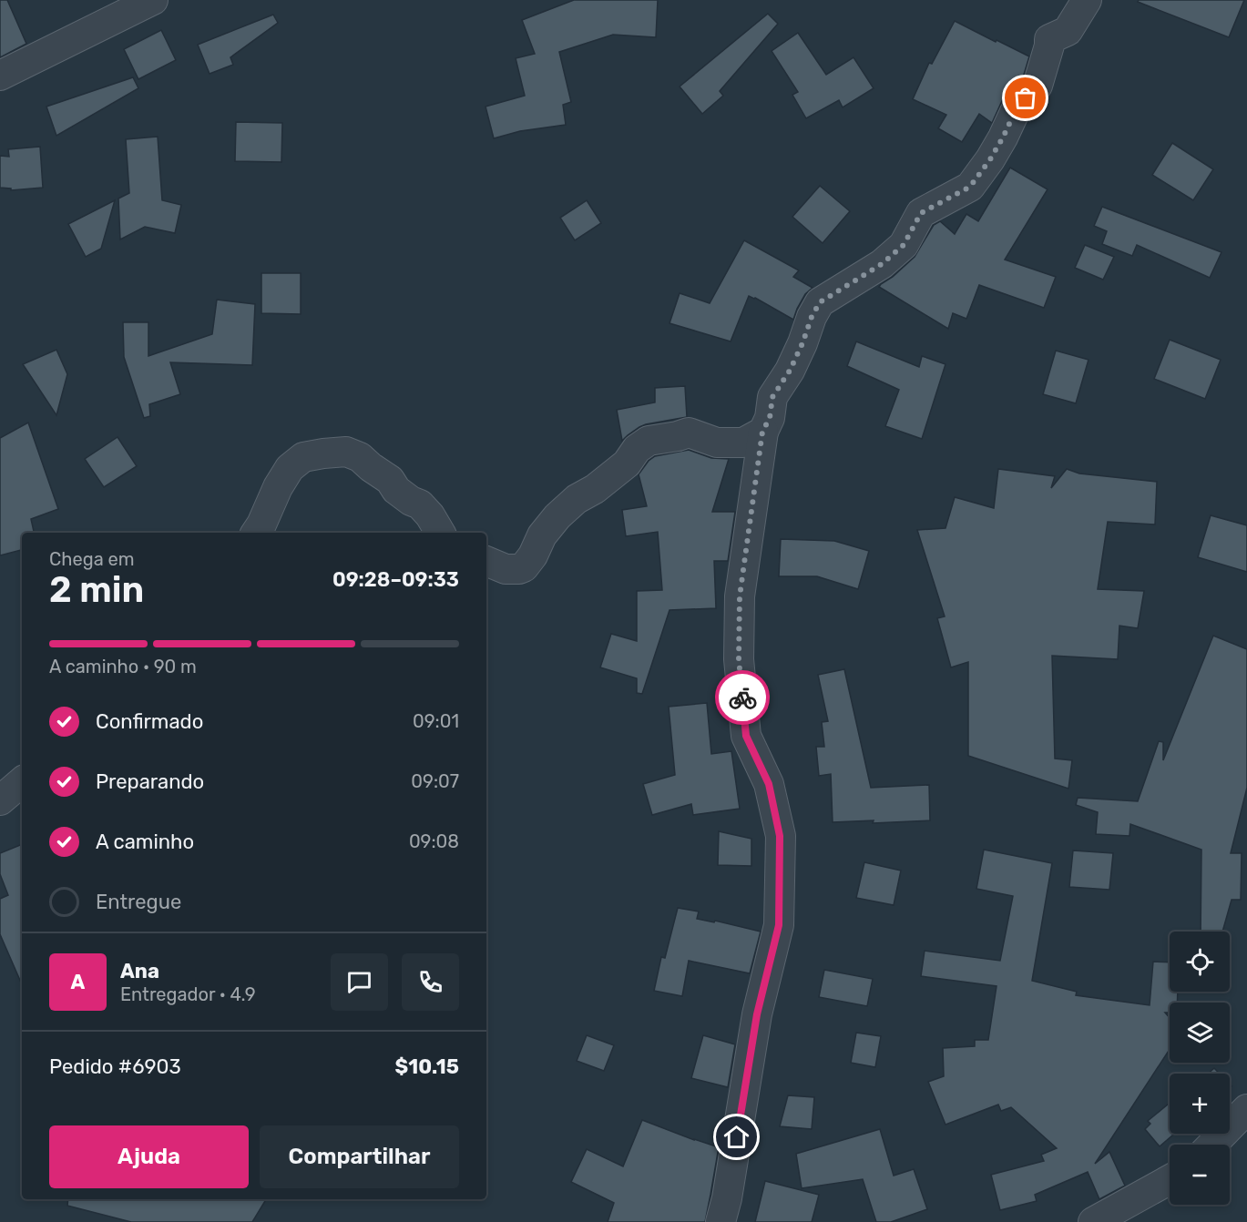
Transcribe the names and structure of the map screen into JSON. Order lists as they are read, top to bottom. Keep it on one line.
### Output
{"page":{"heading":["2 min","Chega em","09:28–09:33"],"panel":["Ana","Entregador · 4.9","Pedido #6903","$10.15"],"bar":"A caminho · 90 m","list":[["Confirmado","09:01"],["Preparando","09:07"],["A caminho","09:08"],"Entregue"],"map_buttons":["+","−"],"round":"A","buttons":["Ajuda","Compartilhar"]}}
